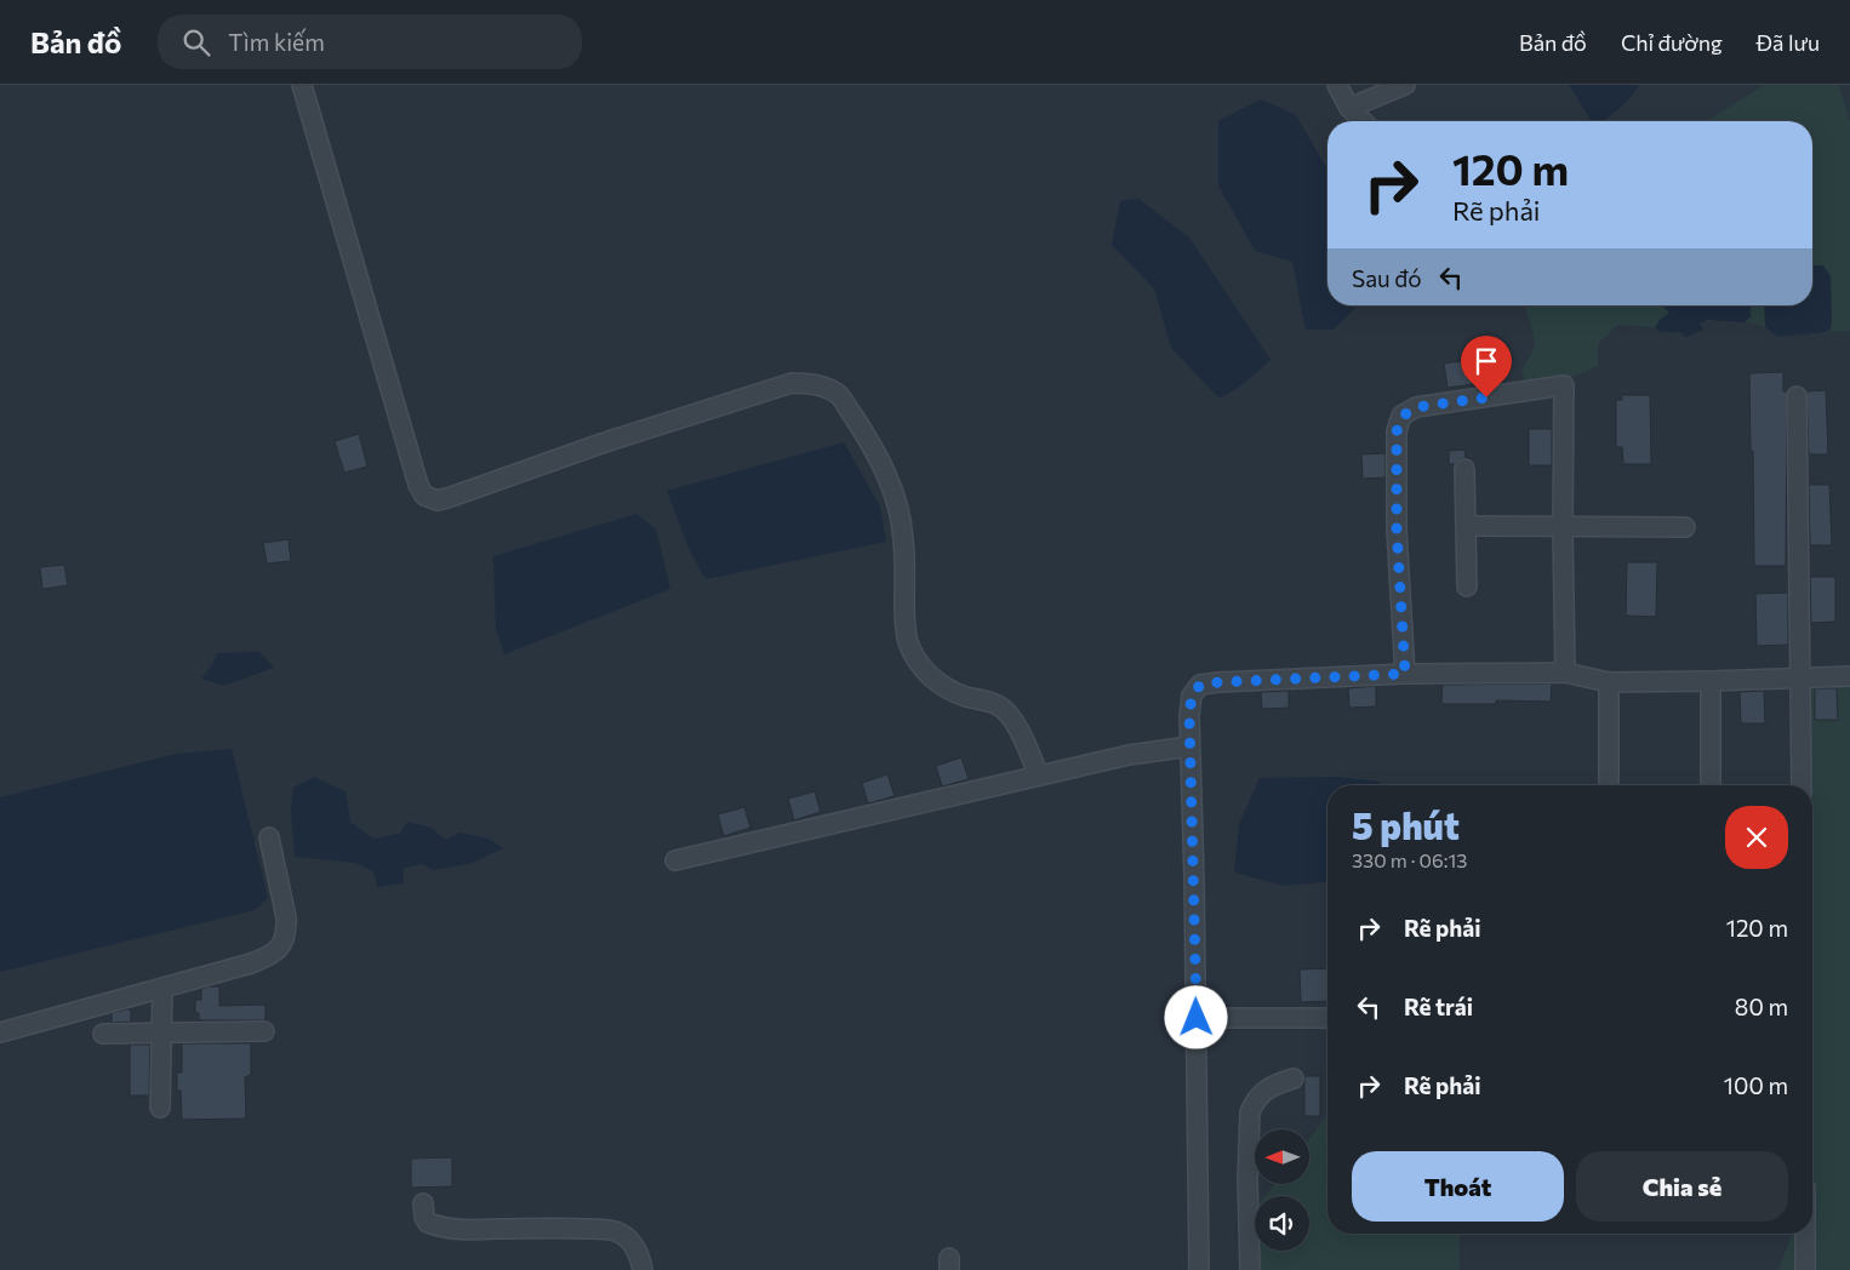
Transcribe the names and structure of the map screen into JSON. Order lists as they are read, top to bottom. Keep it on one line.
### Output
{"north":"left","page":{"header":"Bản đồ","search":"Tìm kiếm","nav":["Bản đồ","Chỉ đường","Đã lưu"],"turn":["120 m","Rẽ phải"],"then":"Sau đó","heading":["5 phút","330 m · 06:13"],"list":[{"name":"Rẽ phải","value":"120 m"},{"name":"Rẽ trái","value":"80 m"},{"name":"Rẽ phải","value":"100 m"}],"buttons":["Thoát","Chia sẻ"]}}
